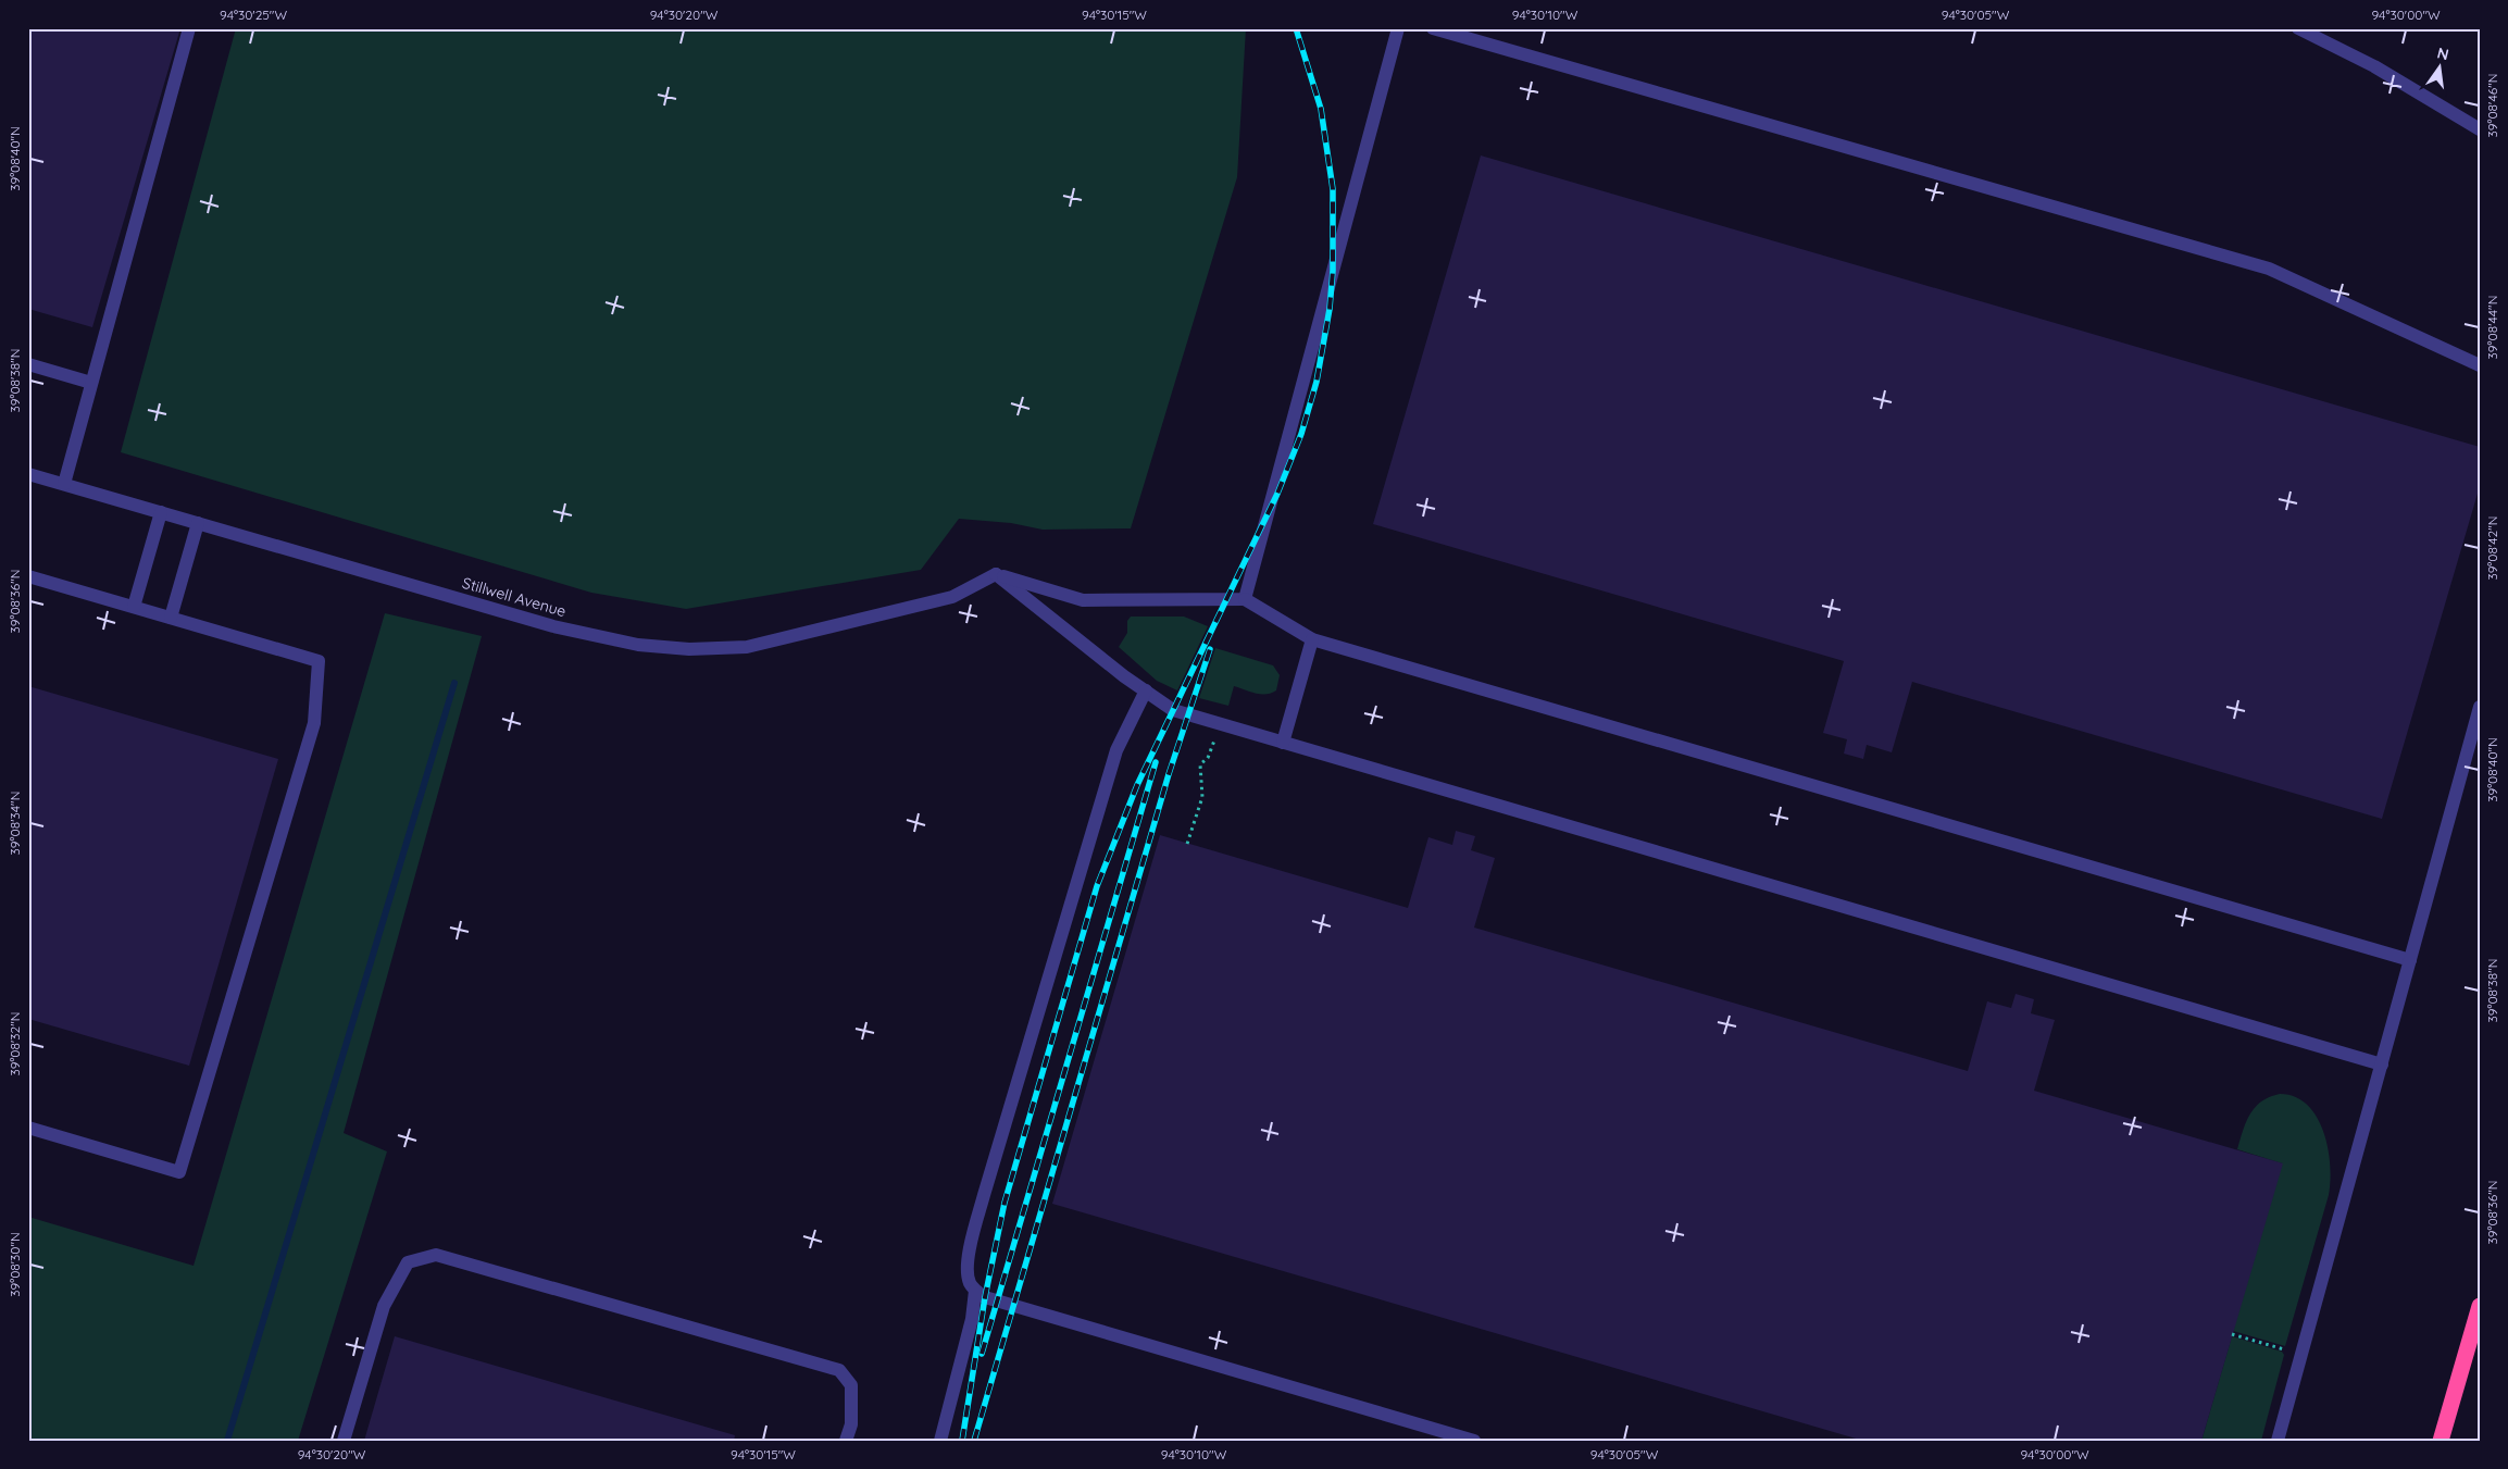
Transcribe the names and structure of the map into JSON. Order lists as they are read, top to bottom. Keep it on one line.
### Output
{"streets":{"street":["Stillwell Avenue"]},"north":"top","coordinates":["94°30'25\"W","94°30'20\"W","94°30'15\"W","94°30'10\"W","94°30'05\"W","94°30'00\"W","39°08'46\"N","39°08'40\"N","39°08'44\"N","39°08'38\"N","39°08'42\"N","39°08'36\"N","39°08'34\"N","39°08'32\"N","39°08'30\"N"]}
